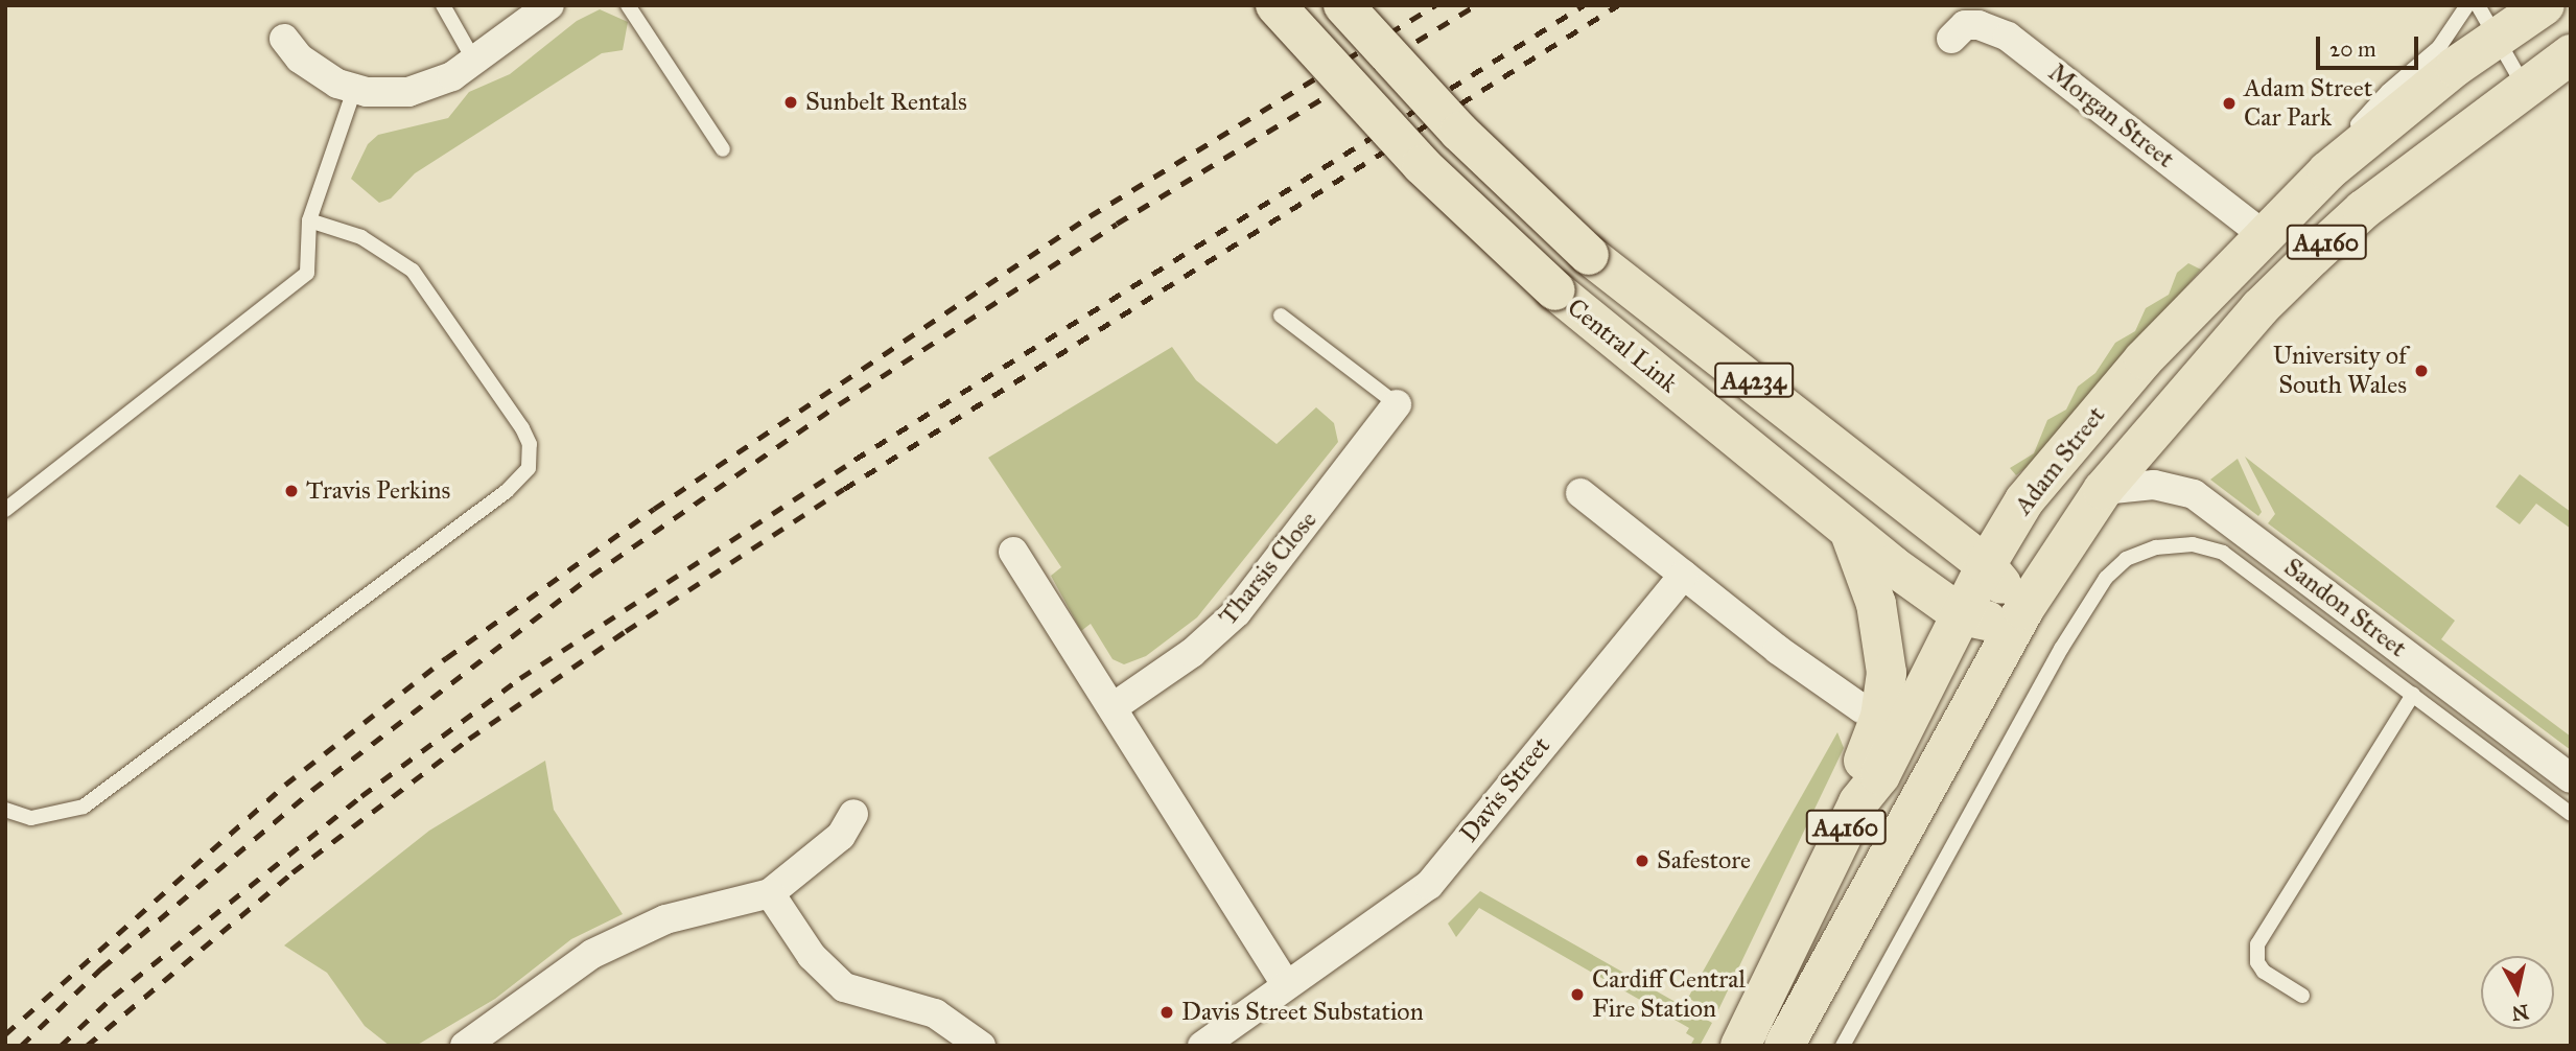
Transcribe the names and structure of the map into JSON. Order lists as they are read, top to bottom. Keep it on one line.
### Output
{"streets":{"main road":["A4160","Central Link","A4234","Adam Street"],"street":["Morgan Street","Tharsis Close","Sandon Street","Davis Street"]},"crossings":[["Morgan Street","Adam Street"],["Central Link","Adam Street"],["Adam Street","Sandon Street"]],"places":["Sunbelt Rentals","Adam Street Car Park","University of South Wales","Travis Perkins","Safestore","Cardiff Central Fire Station","Davis Street Substation"],"scale_bar":"20 m","north":"bottom"}
